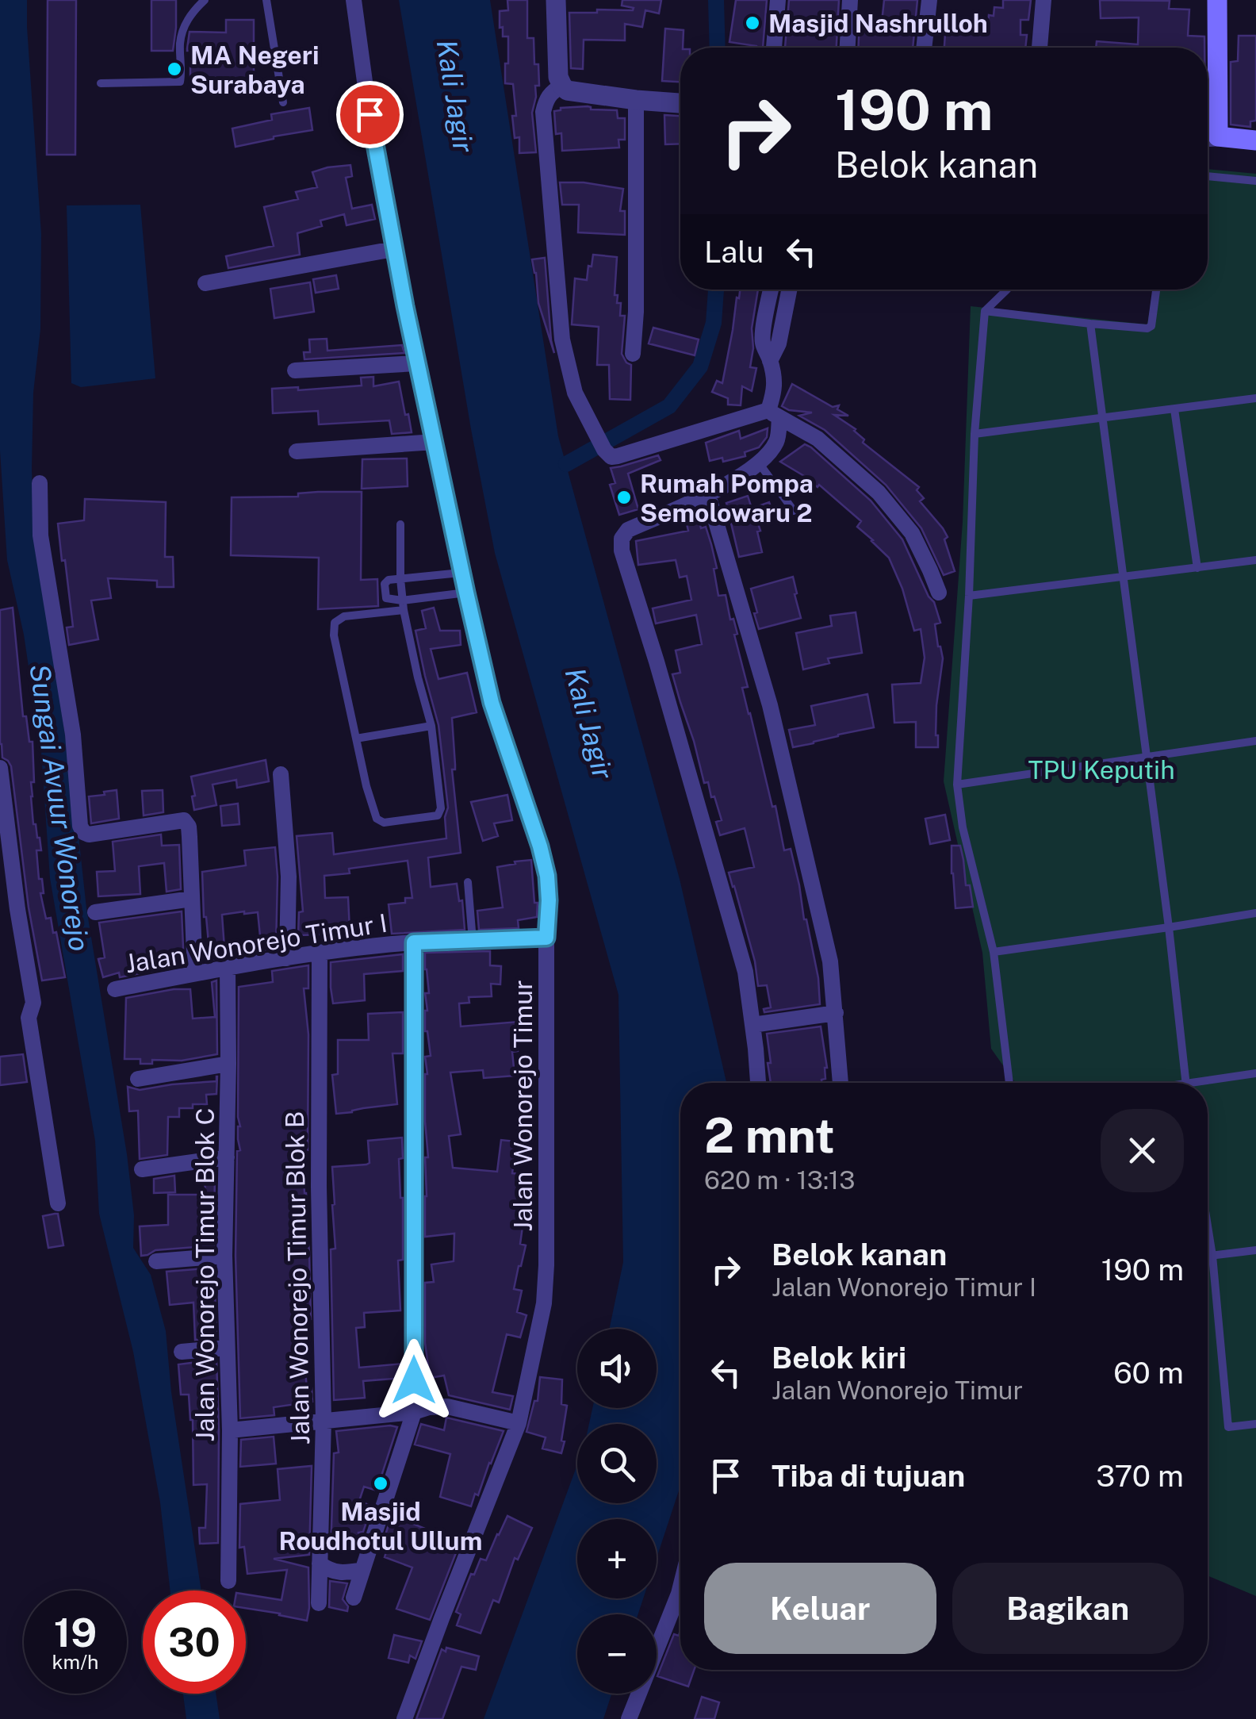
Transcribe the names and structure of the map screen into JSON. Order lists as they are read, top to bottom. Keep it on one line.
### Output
{"streets":{"street":["Jalan Wonorejo Timur I","Jalan Wonorejo Timur","Jalan Wonorejo Timur Blok C","Jalan Wonorejo Timur Blok B"]},"crossings":[["Jalan Wonorejo Timur I","Jalan Wonorejo Timur"],["Jalan Wonorejo Timur I","Jalan Wonorejo Timur Blok C"],["Jalan Wonorejo Timur I","Jalan Wonorejo Timur Blok B"]],"water":["Kali Jagir","Sungai Avuur Wonorejo"],"parks":["TPU Keputih"],"places":["Masjid Nashrulloh","MA Negeri Surabaya","Rumah Pompa Semolowaru 2","Masjid Roudhotul Ullum"],"page":{"turn":["190 m","Belok kanan"],"then":"Lalu","heading":["2 mnt","620 m · 13:13"],"list":[{"name":"Belok kanan","note":"Jalan Wonorejo Timur I","value":"190 m"},{"name":"Belok kiri","note":"Jalan Wonorejo Timur","value":"60 m"},{"name":"Tiba di tujuan","value":"370 m"}],"map_buttons":["+","−"],"buttons":["Keluar","Bagikan"],"speed":"19 km/h","limit":"30"}}
